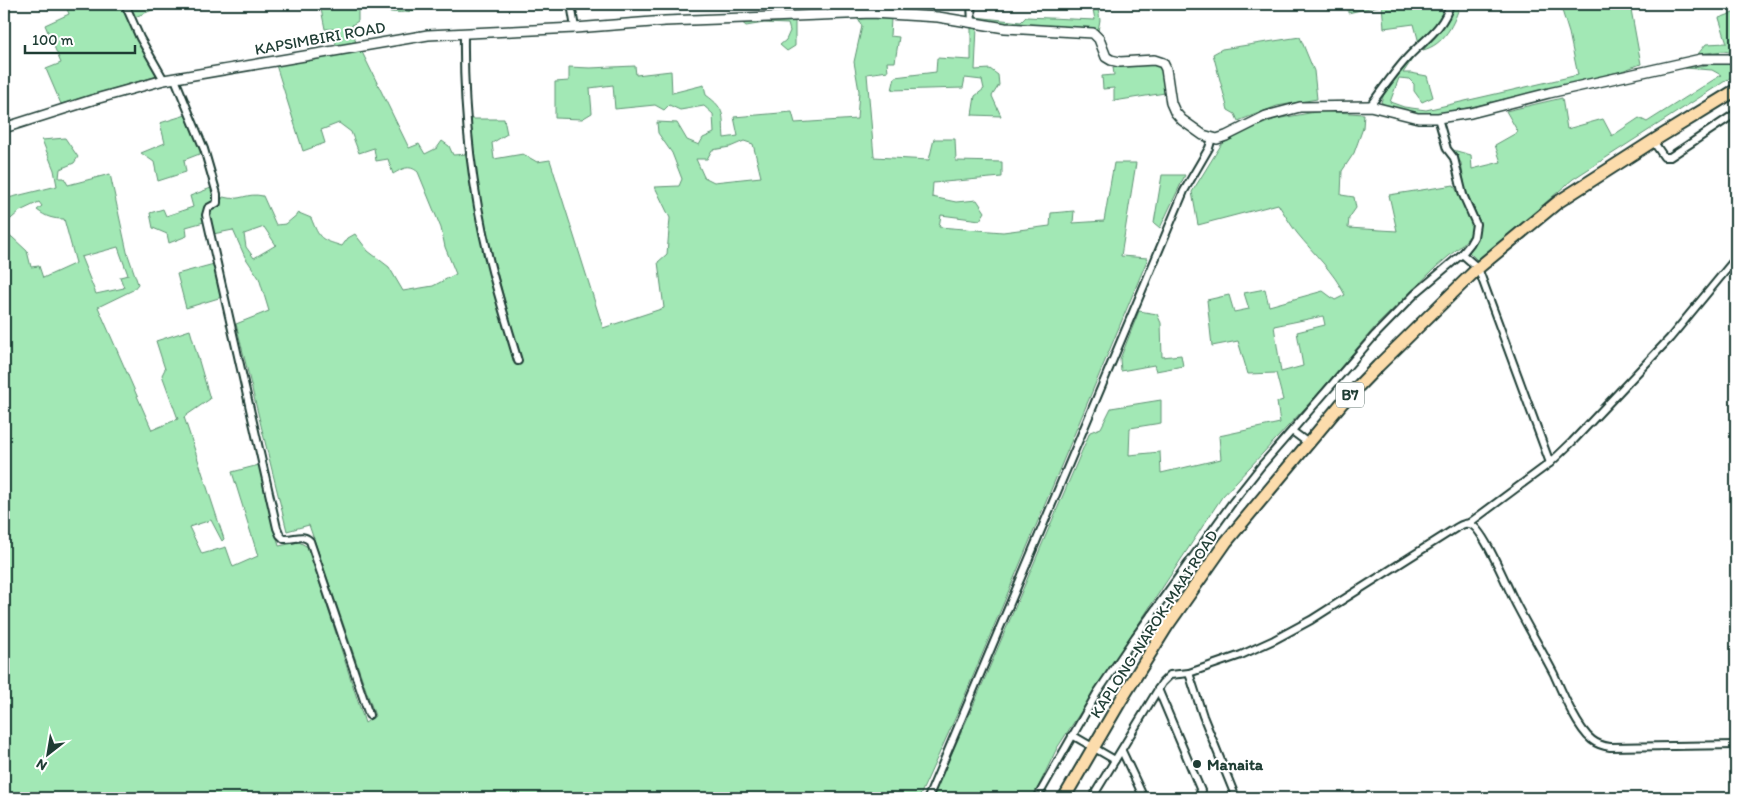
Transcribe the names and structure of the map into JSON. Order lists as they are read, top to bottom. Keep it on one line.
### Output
{"streets":{"highway":["B7","KAPLONG-NAROK-MAAI ROAD"],"street":["KAPSIMBIRI ROAD"]},"places":["Manaita"],"scale_bar":"100 m","north":"bottom left"}
